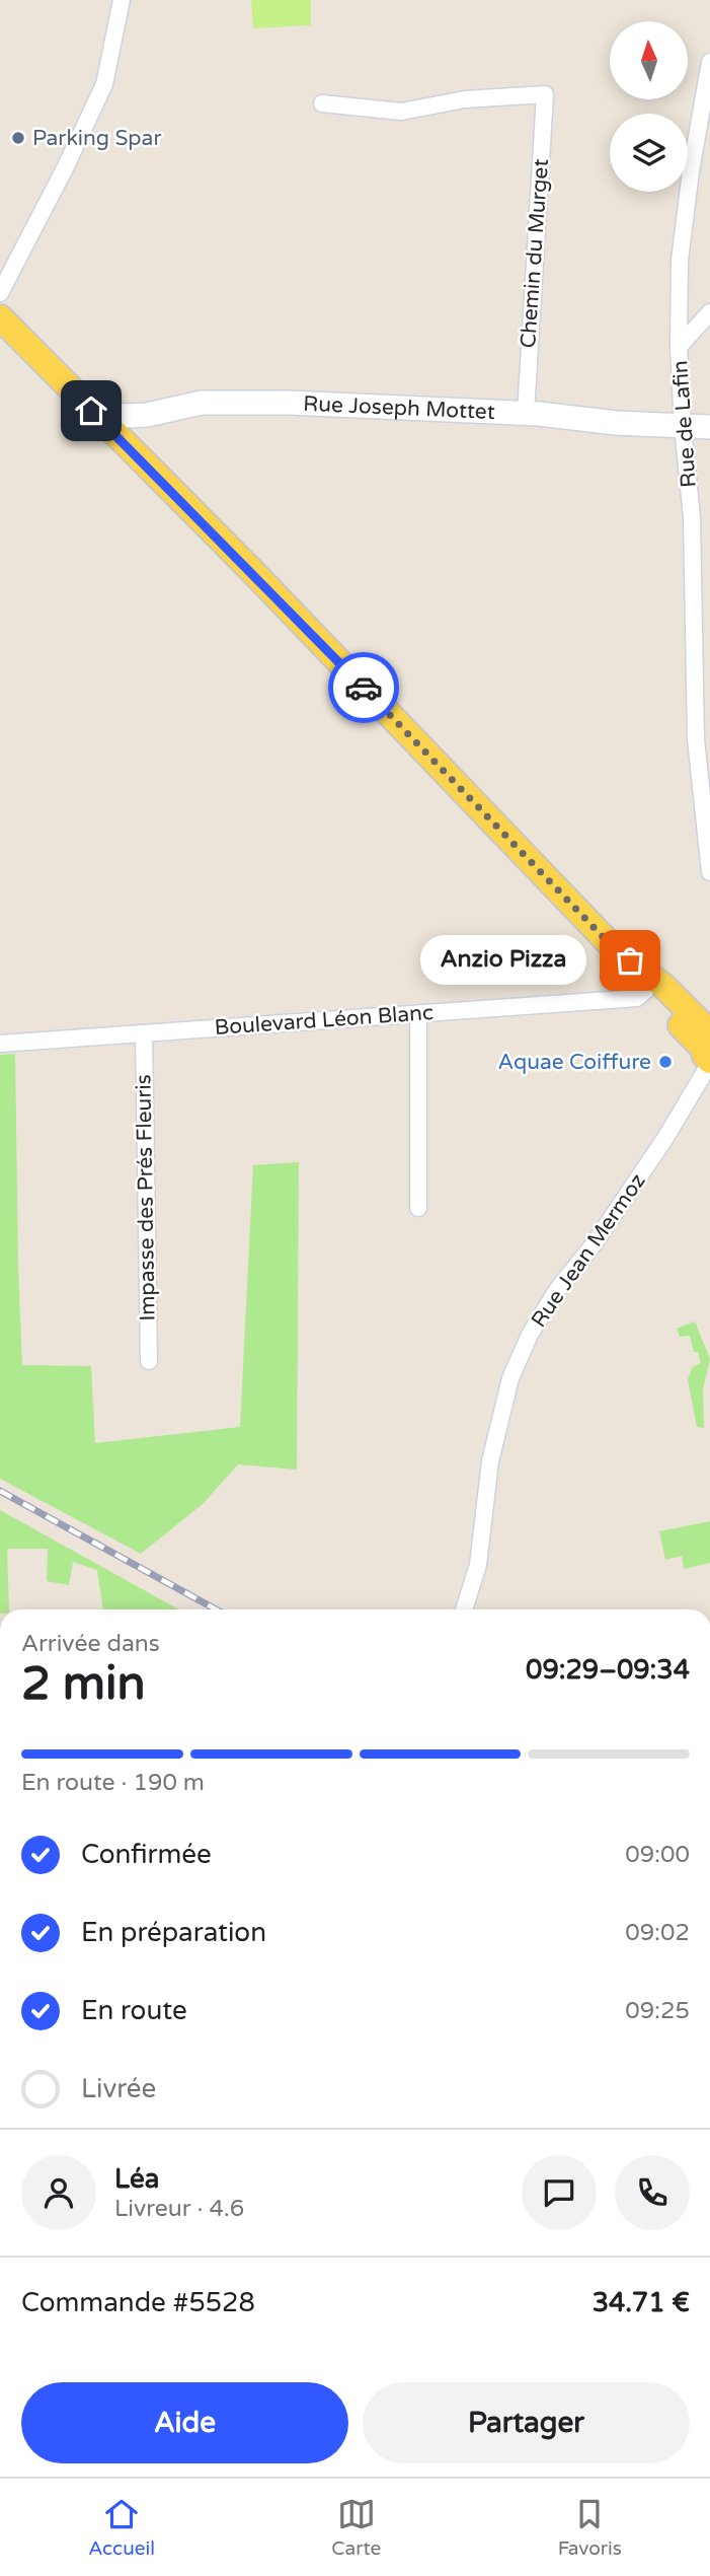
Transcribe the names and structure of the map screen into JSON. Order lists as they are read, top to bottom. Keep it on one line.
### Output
{"streets":{"street":["Chemin du Murget","Rue Joseph Mottet","Rue de Lafin","Boulevard Léon Blanc","Impasse des Prés Fleuris","Rue Jean Mermoz"]},"crossings":[["Chemin du Murget","Rue Joseph Mottet"],["Rue Joseph Mottet","Rue de Lafin"],["Boulevard Léon Blanc","Impasse des Prés Fleuris"]],"places":["Parking Spar","Anzio Pizza","Aquae Coiffure"],"north":"top","page":{"bubble":"Anzio Pizza","heading":["2 min","Arrivée dans","09:29–09:34"],"panel":["Léa","Livreur · 4.6","Commande #5528","34.71 €"],"bar":"En route · 190 m","list":[["Confirmée","09:00"],["En préparation","09:02"],["En route","09:25"],"Livrée"],"buttons":["Aide","Partager"],"tabs":["Accueil","Carte","Favoris"]}}
